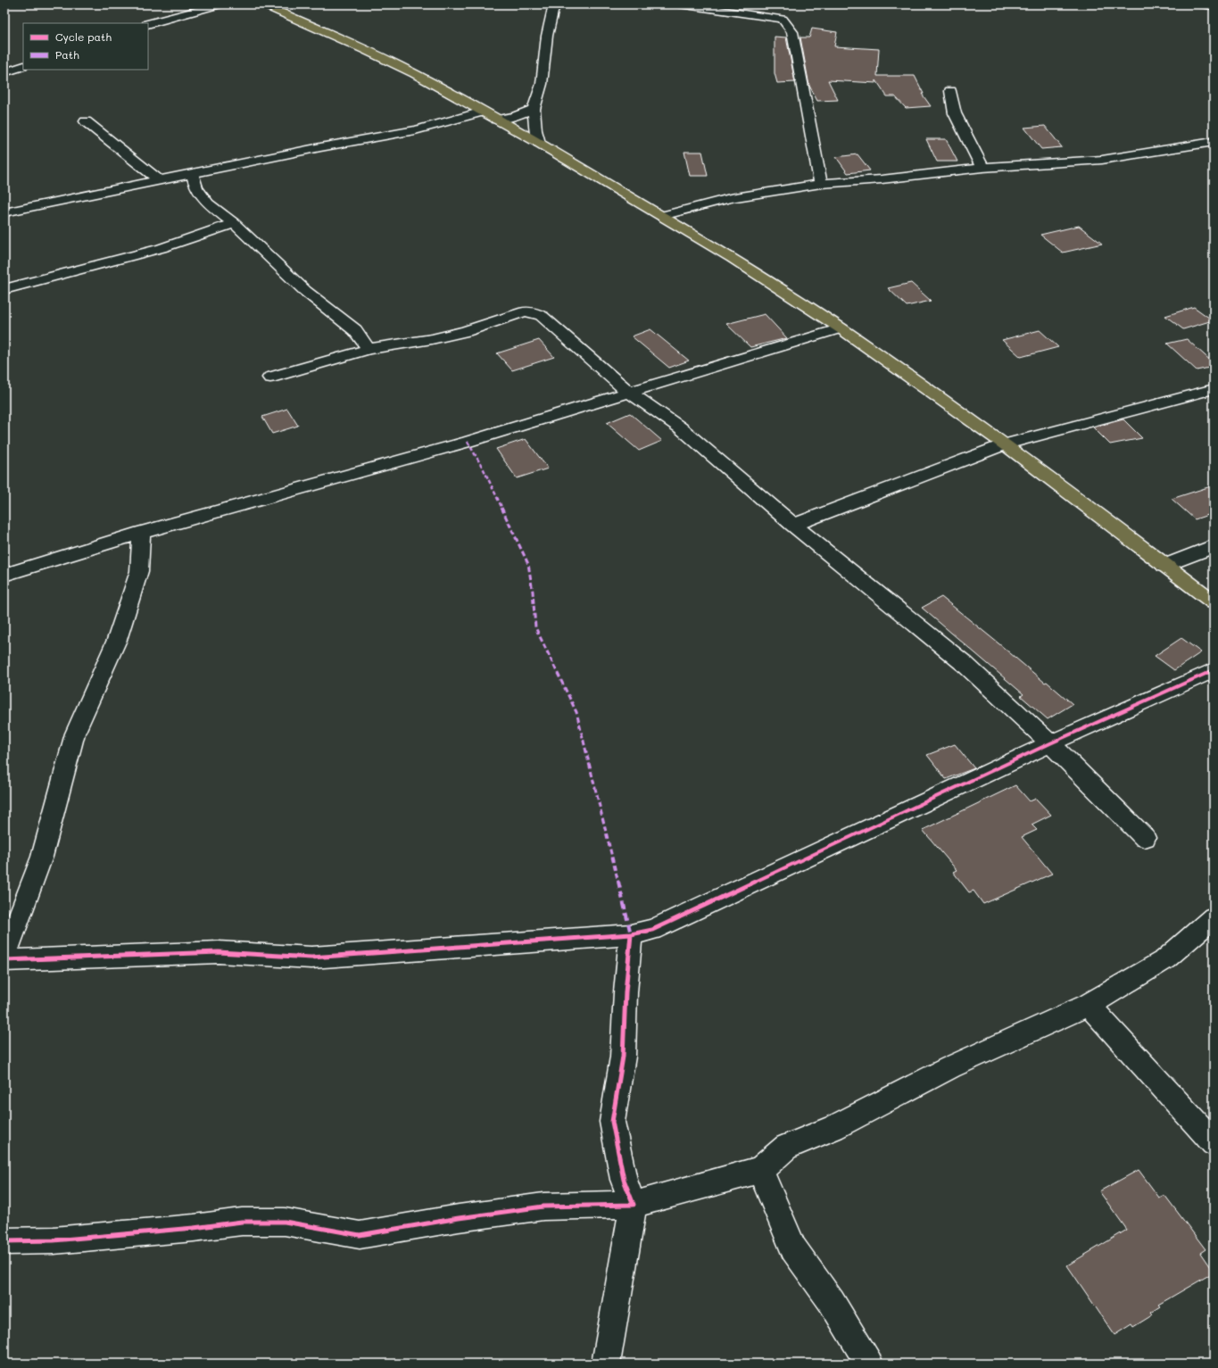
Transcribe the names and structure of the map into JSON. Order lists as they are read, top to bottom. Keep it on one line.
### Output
{"legend":["Cycle path","Path"]}
